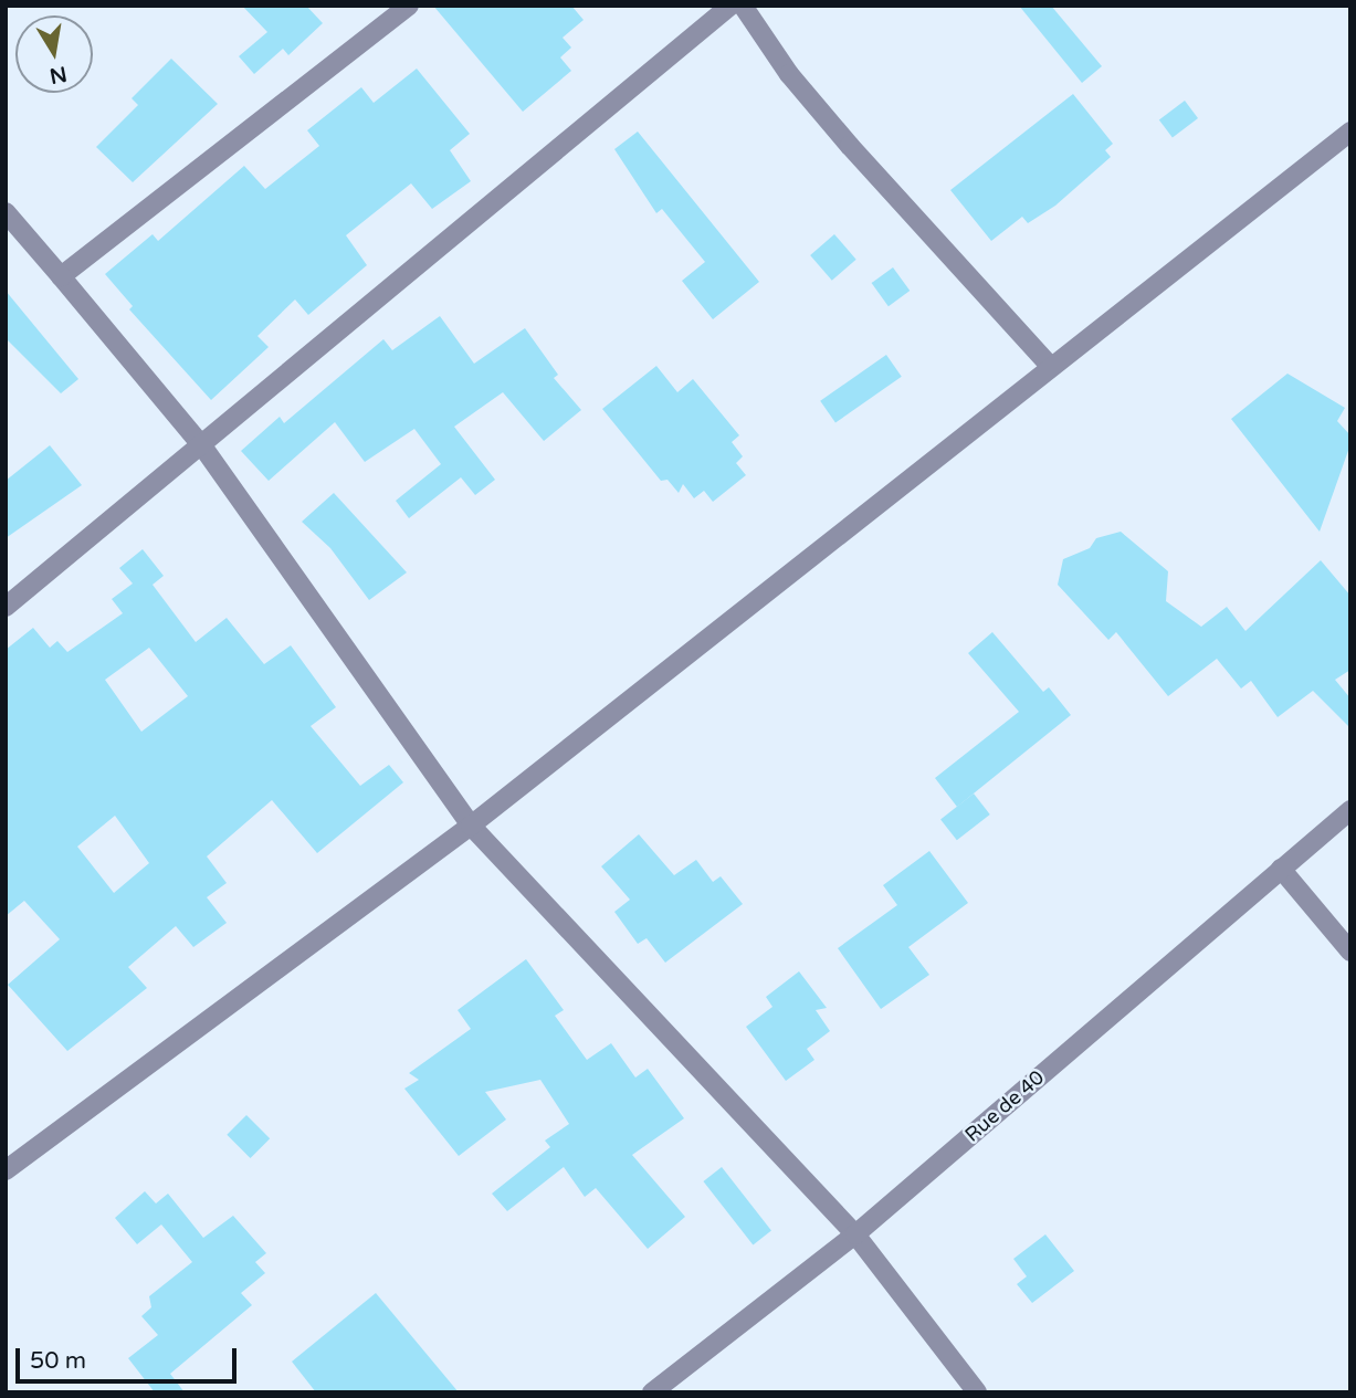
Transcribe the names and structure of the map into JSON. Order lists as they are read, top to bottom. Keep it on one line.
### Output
{"streets":{"street":["Rue de 40"]},"scale_bar":"50 m","north":"bottom"}
